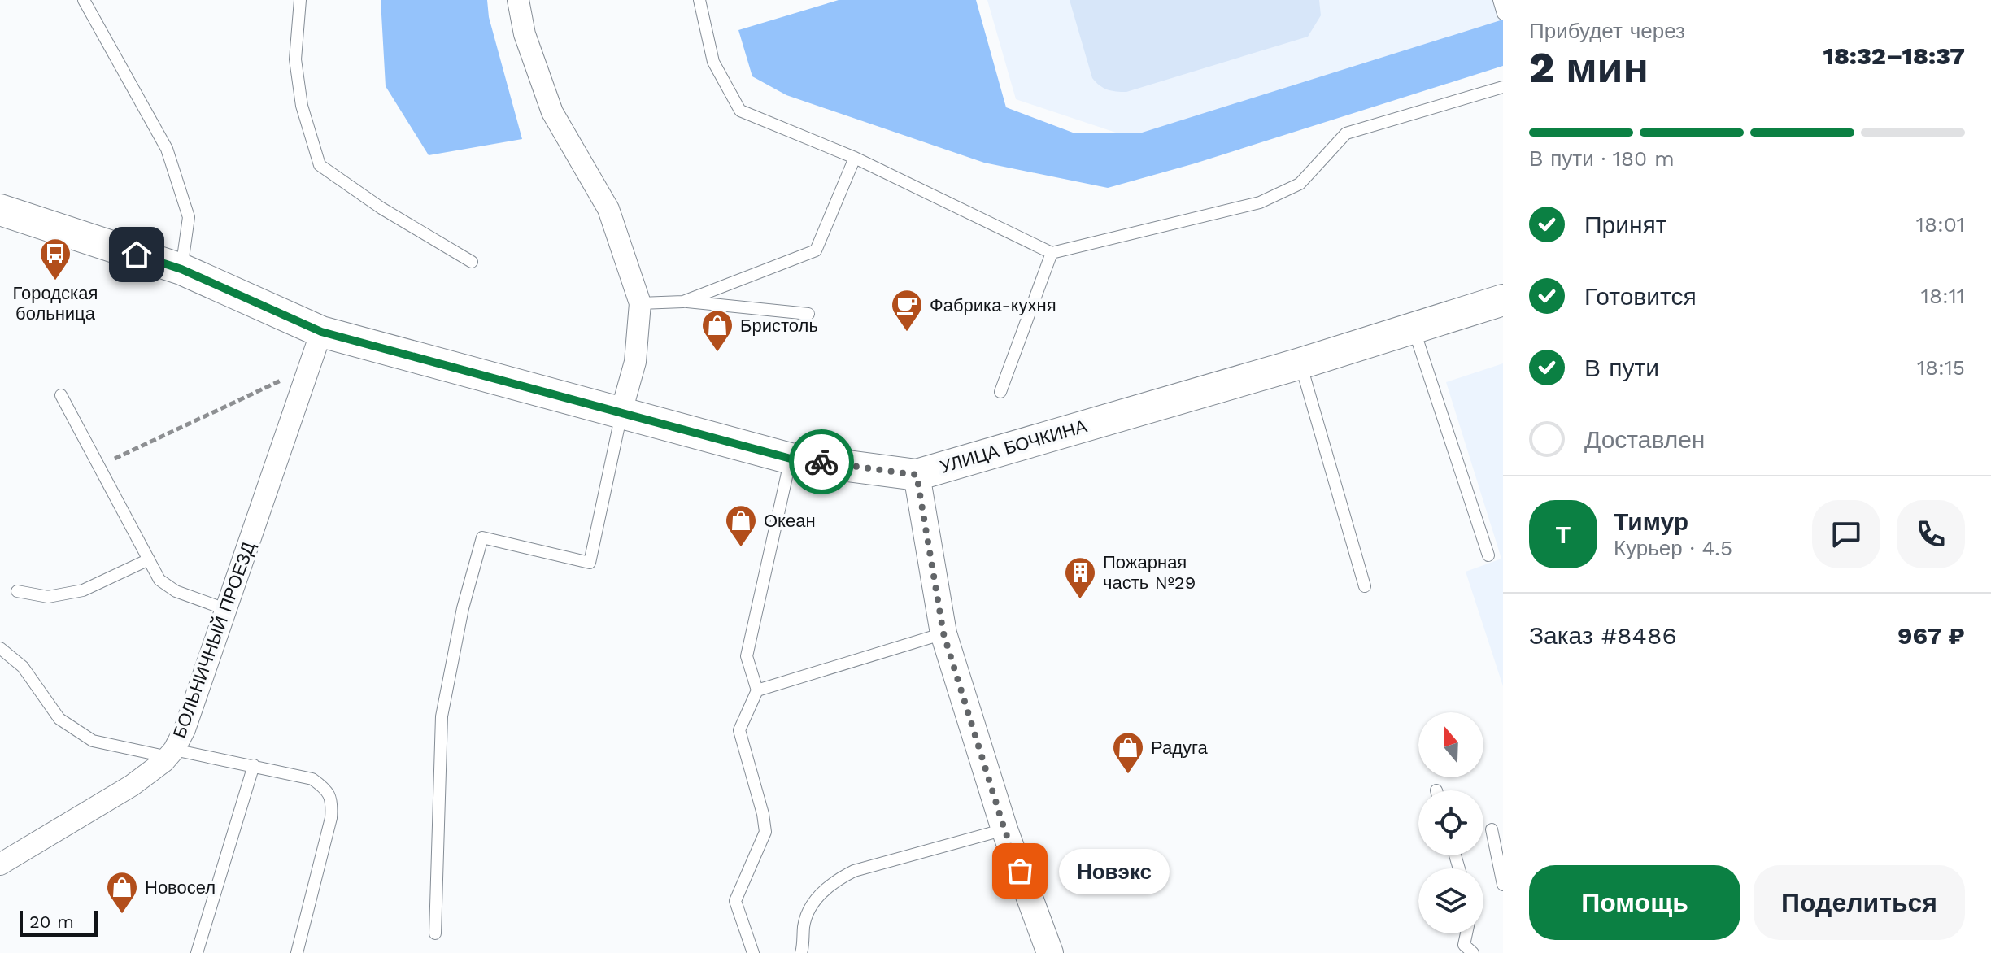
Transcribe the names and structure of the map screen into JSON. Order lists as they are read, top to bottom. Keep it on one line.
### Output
{"streets":{"main road":["УЛИЦА БОЧКИНА"],"street":["БОЛЬНИЧНЫЙ ПРОЕЗД"]},"crossings":[["УЛИЦА БОЧКИНА","БОЛЬНИЧНЫЙ ПРОЕЗД"]],"places":{"bus stop":["Городская больница"],"cafe":["Фабрика-кухня"],"shop":["Бристоль","Океан","Радуга","Новосел"],"building":["Пожарная часть №29"],"other":["Новэкс"]},"scale_bar":"20 m","north":"top","page":{"heading":["2 мин","Прибудет через","18:32–18:37"],"panel":["Тимур","Курьер · 4.5","Заказ #8486","967 ₽"],"bar":"В пути · 180 m","list":[["Принят","18:01"],["Готовится","18:11"],["В пути","18:15"],"Доставлен"],"round":"Т","bubble":"Новэкс","buttons":["Помощь","Поделиться"],"scale":"20 m"}}
